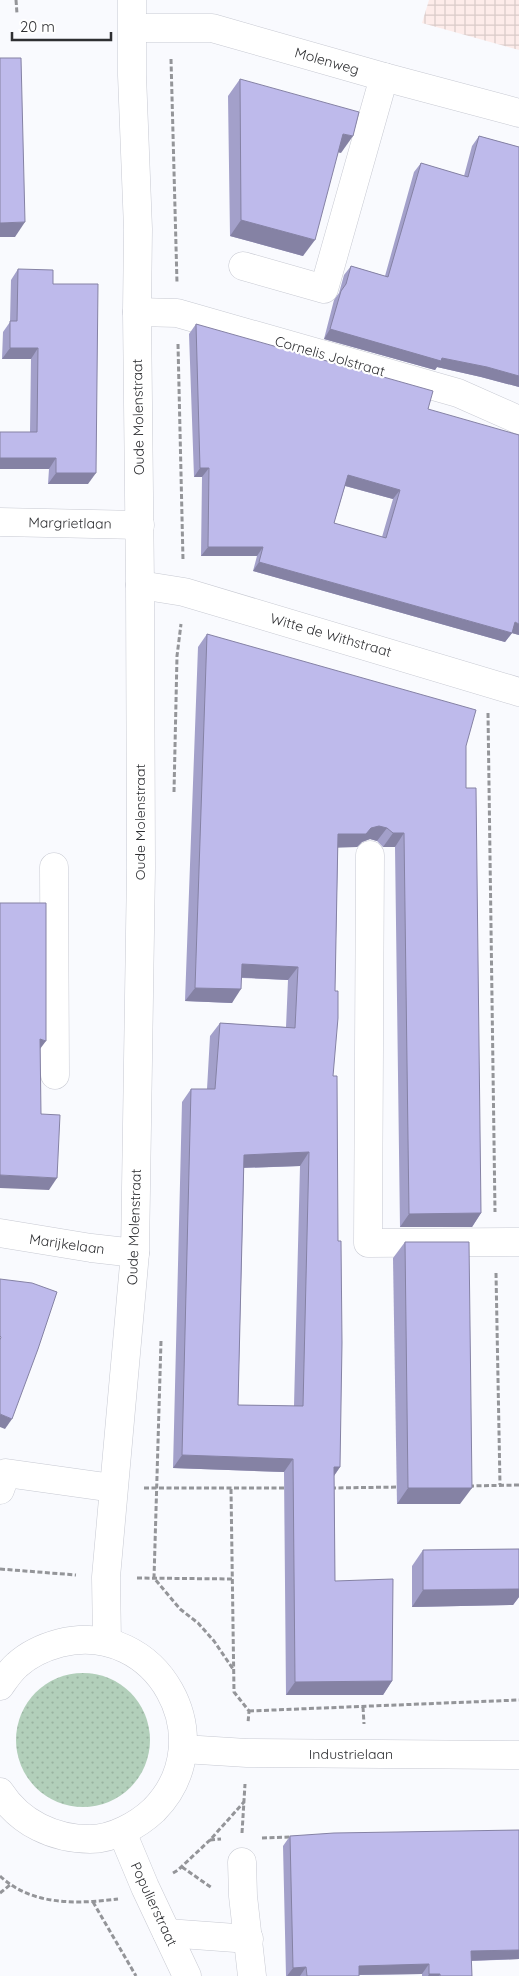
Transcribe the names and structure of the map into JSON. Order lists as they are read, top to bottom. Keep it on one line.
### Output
{"streets":{"street":["Molenweg","Cornelis Jolstraat","Oude Molenstraat","Margrietlaan","Witte de Withstraat","Marijkelaan","Industrielaan","Populierstraat"]},"crossings":[["Molenweg","Oude Molenstraat"],["Cornelis Jolstraat","Oude Molenstraat"],["Oude Molenstraat","Margrietlaan"],["Oude Molenstraat","Witte de Withstraat"],["Oude Molenstraat","Marijkelaan"]],"scale_bar":"20 m"}
